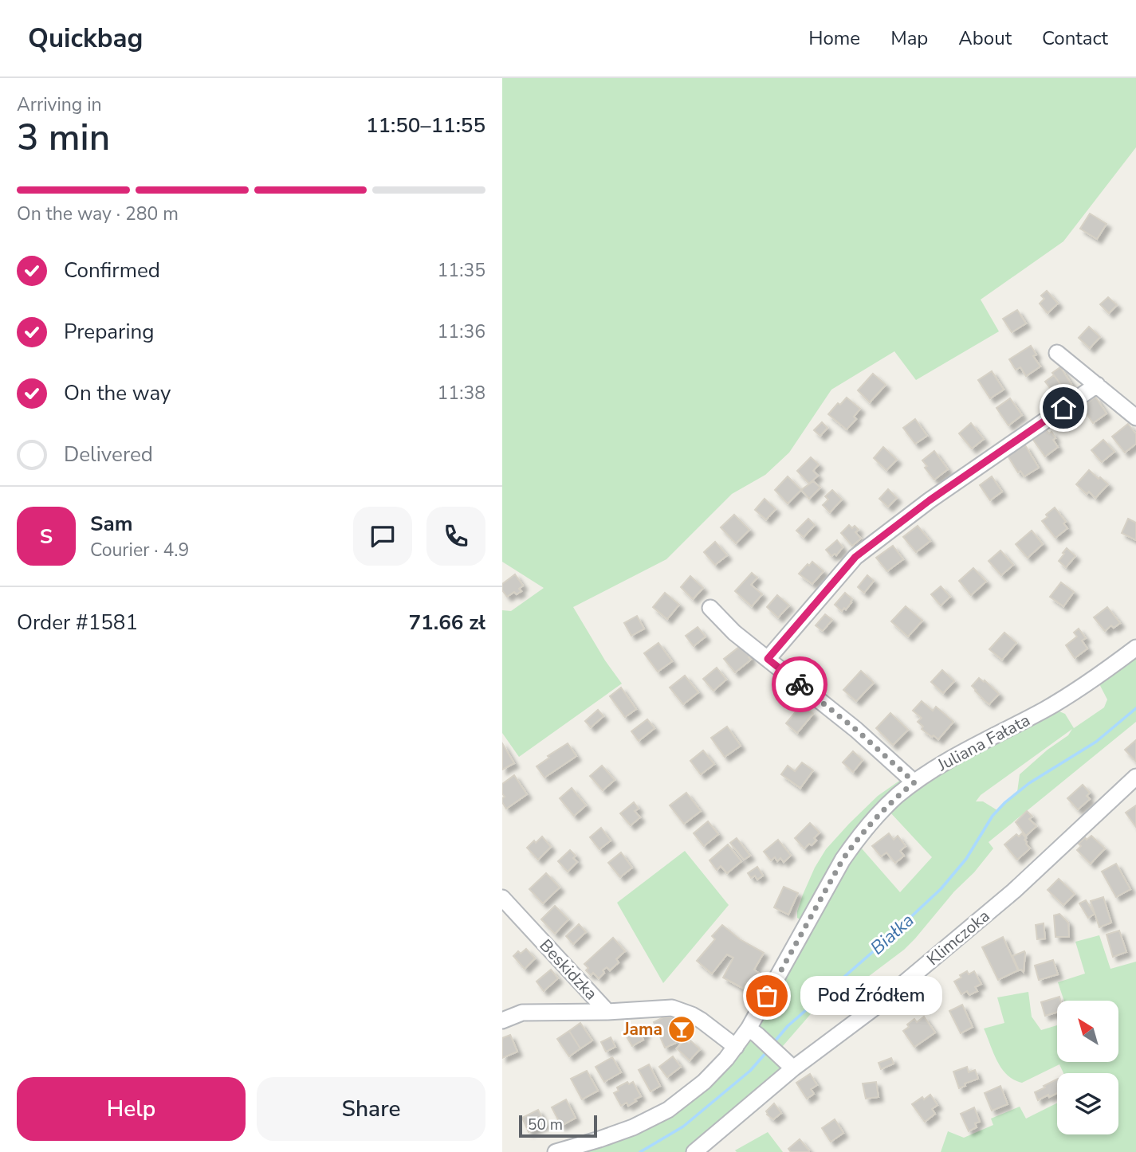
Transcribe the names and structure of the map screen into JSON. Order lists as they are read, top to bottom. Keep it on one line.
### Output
{"streets":{"street":["Juliana Fałata","Klimczoka","Beskidzka"]},"crossings":[["Juliana Fałata","Beskidzka"]],"water":["Białka"],"places":{"other":["Pod Źródłem"],"bar":["Jama"]},"scale_bar":"50 m","north":"top left","page":{"header":"Quickbag","nav":["Home","Map","About","Contact"],"heading":["3 min","Arriving in","11:50–11:55"],"panel":["Sam","Courier · 4.9","Order #1581","71.66 zł"],"bar":"On the way · 280 m","list":[["Confirmed","11:35"],["Preparing","11:36"],["On the way","11:38"],"Delivered"],"round":"S","bubble":"Pod Źródłem","buttons":["Help","Share"],"scale":"50 m"}}
